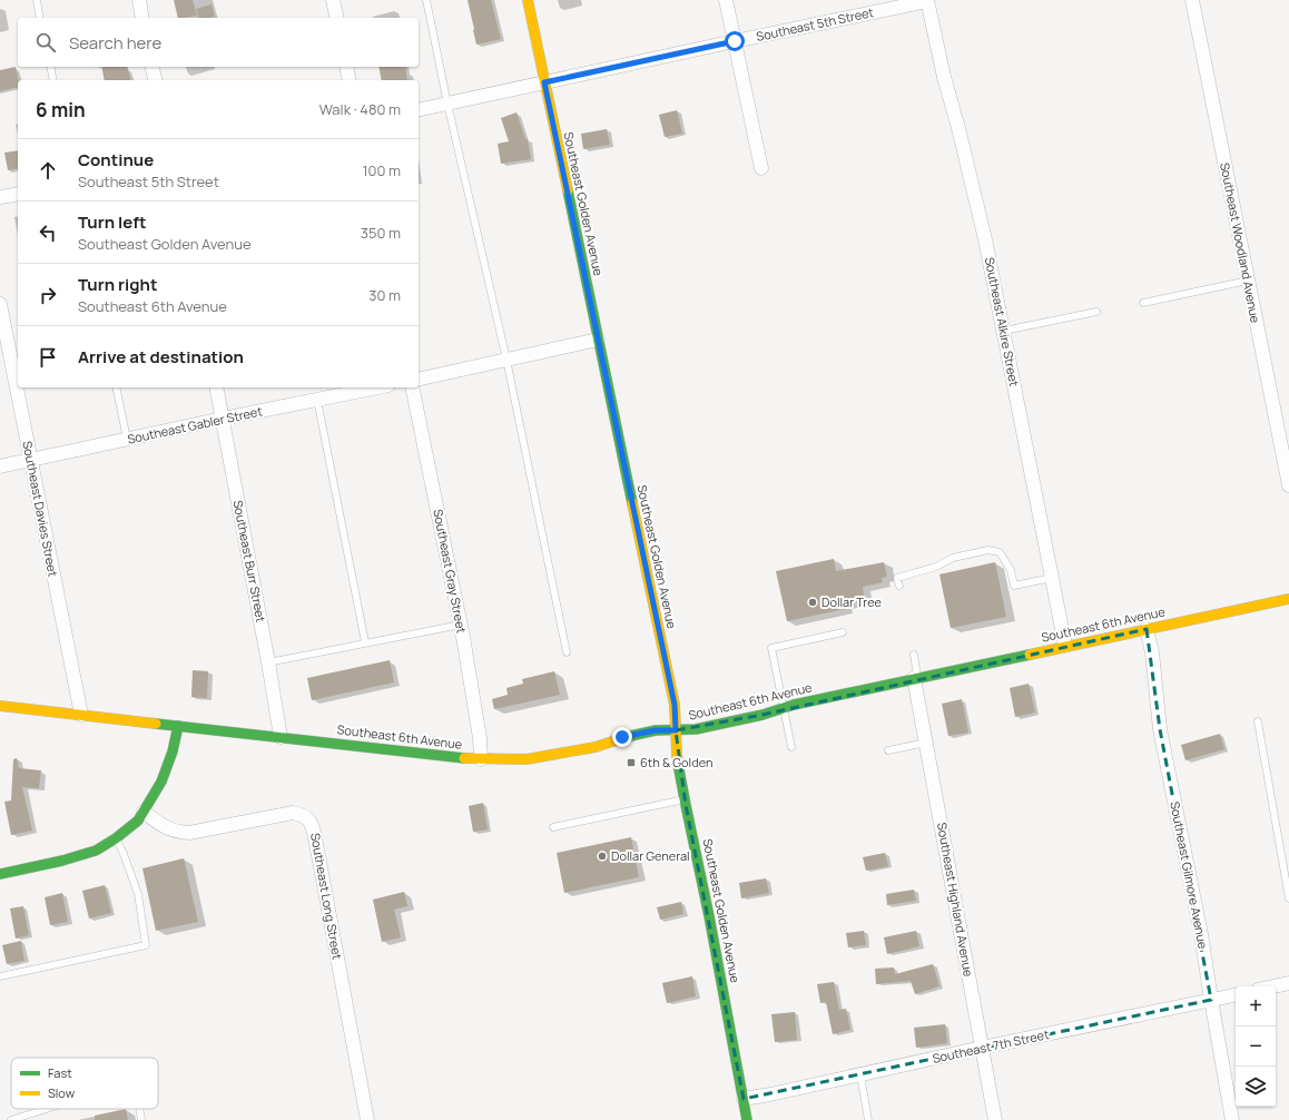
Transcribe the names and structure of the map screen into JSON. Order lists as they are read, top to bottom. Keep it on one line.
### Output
{"streets":{"main road":["Southeast Golden Avenue","Southeast 6th Avenue"],"street":["Southeast 5th Street","Southeast Woodland Avenue","Southeast Alkire Street","Southeast Gabler Street","Southeast Davies Street","Southeast Burr Street","Southeast Gray Street","Southeast Gilmore Avenue","Southeast Long Street","Southeast Highland Avenue","Southeast 7th Street"]},"crossings":[["Southeast 5th Street","Southeast Golden Avenue"],["Southeast 5th Street","Southeast Alkire Street"],["Southeast Golden Avenue","Southeast 6th Avenue"],["Southeast Golden Avenue","Southeast 7th Street"],["Southeast Alkire Street","Southeast 6th Avenue"],["Southeast Gabler Street","Southeast Davies Street"],["Southeast Gabler Street","Southeast Burr Street"],["Southeast Davies Street","Southeast 6th Avenue"],["Southeast Burr Street","Southeast 6th Avenue"],["Southeast Gray Street","Southeast 6th Avenue"],["Southeast 6th Avenue","Southeast Gilmore Avenue"],["Southeast 6th Avenue","Southeast Highland Avenue"],["Southeast Gilmore Avenue","Southeast 7th Street"],["Southeast Highland Avenue","Southeast 7th Street"]],"places":{"other":["Dollar Tree","Dollar General"],"transit":["6th & Golden"]},"legend":["Fast","Slow"],"page":{"search":"Search here","heading":["6 min","Walk · 480 m"],"list":[["Continue","Southeast 5th Street","100 m"],["Turn left","Southeast Golden Avenue","350 m"],["Turn right","Southeast 6th Avenue","30 m"],"Arrive at destination"],"map_buttons":["+","−"]}}
